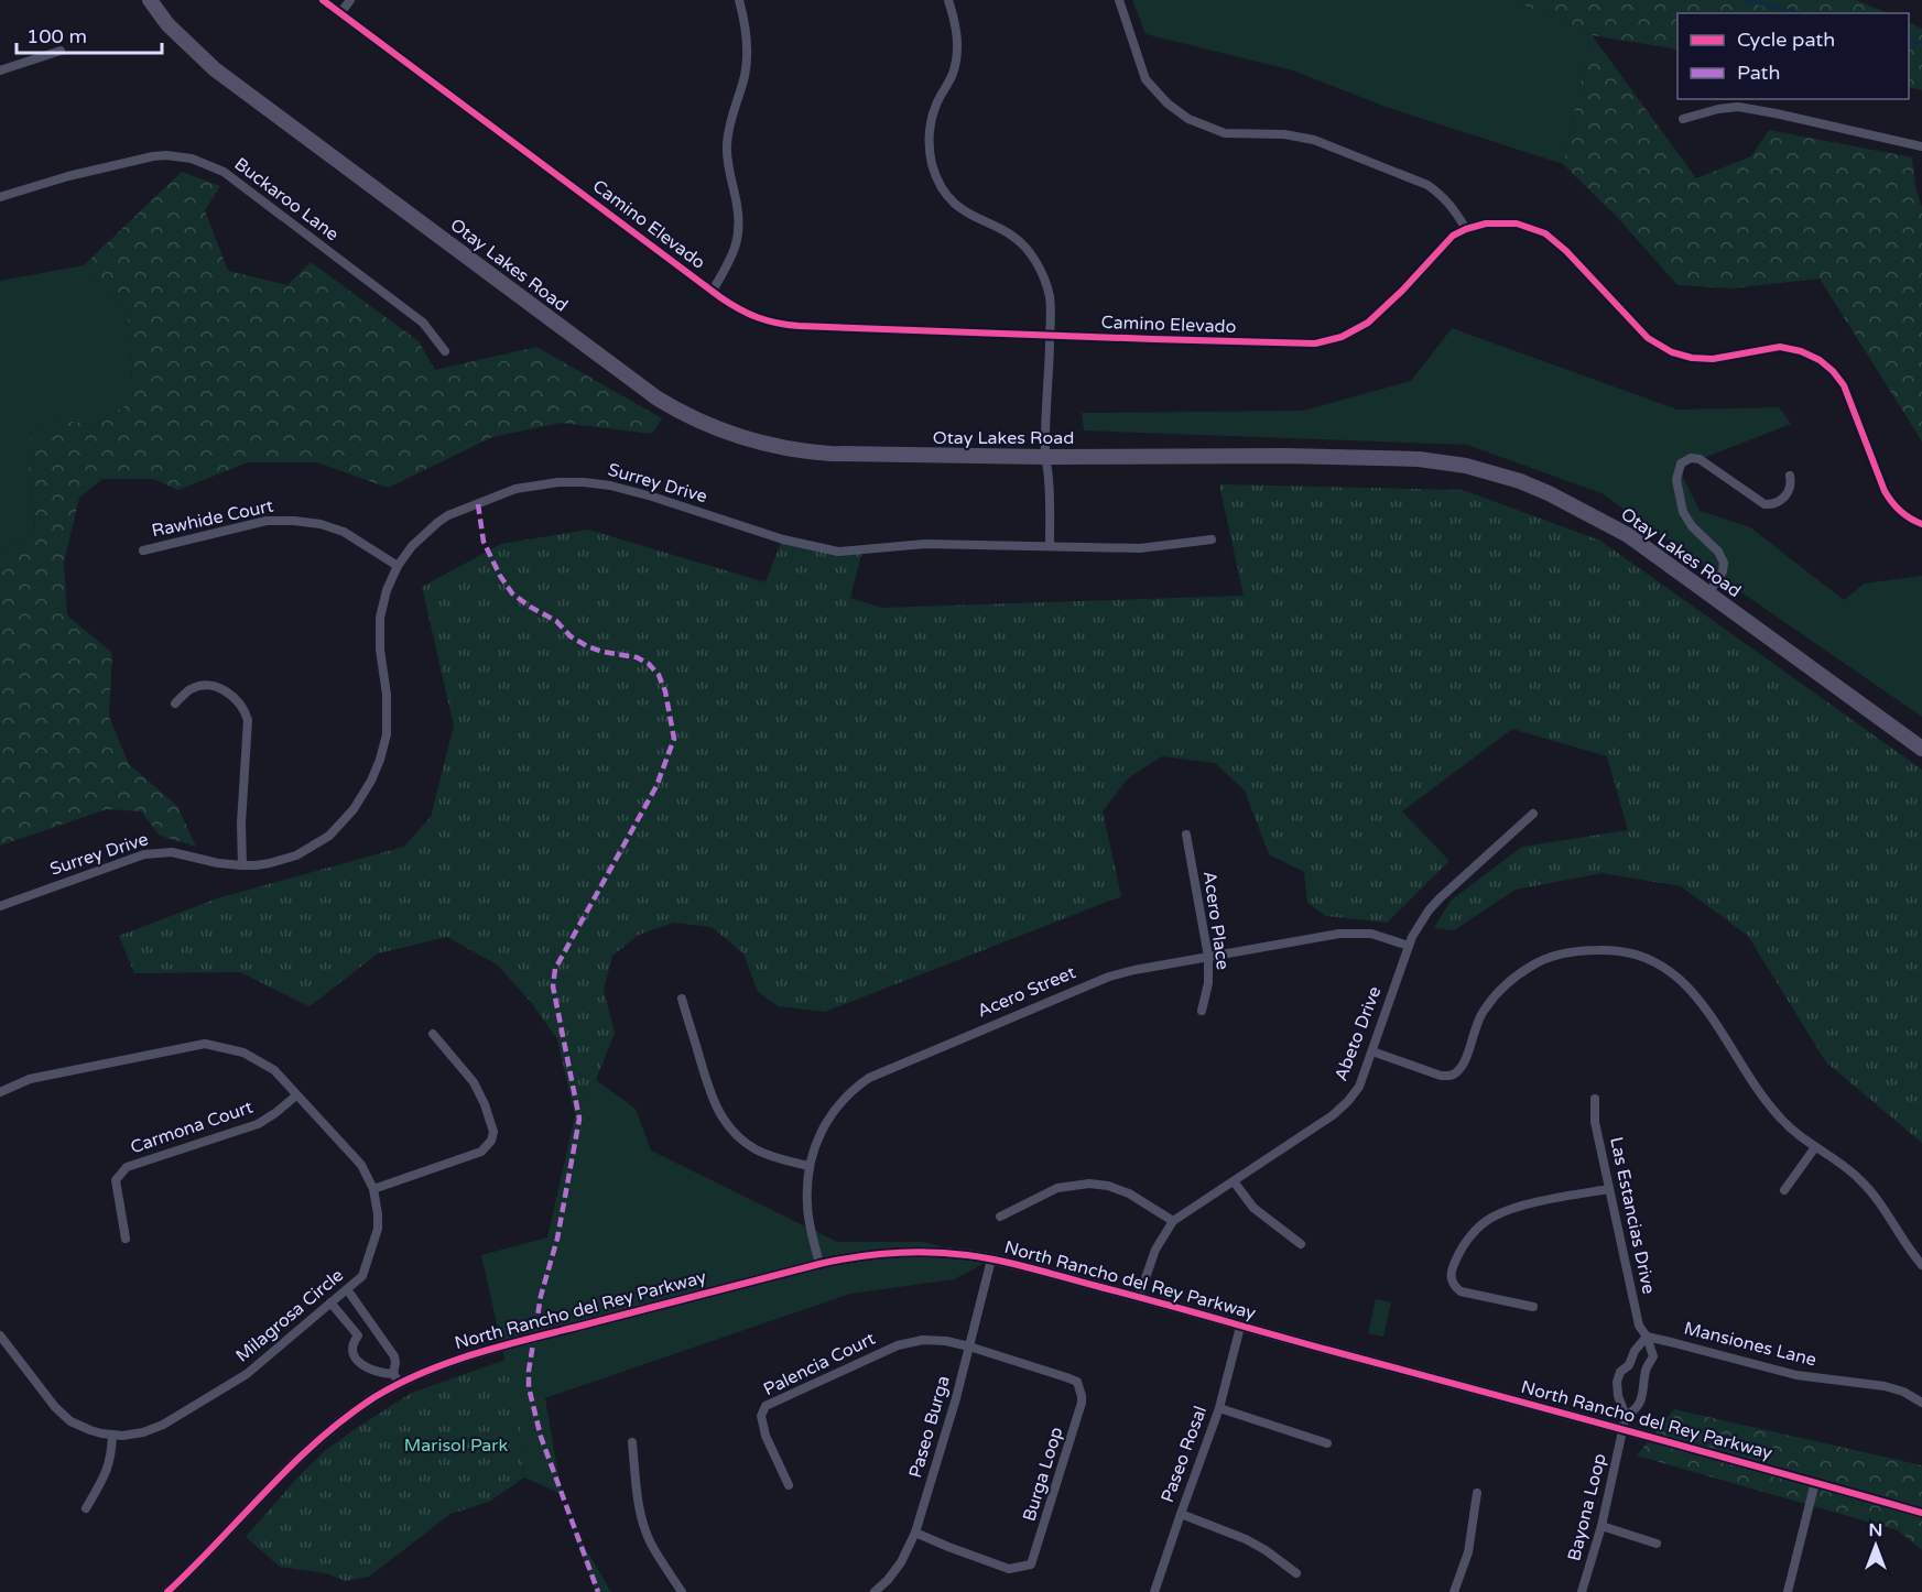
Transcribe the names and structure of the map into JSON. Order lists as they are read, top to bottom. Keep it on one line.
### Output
{"streets":{"main road":["Otay Lakes Road"],"street":["Buckaroo Lane","Camino Elevado","Surrey Drive","Rawhide Court","Acero Place","Acero Street","Abeto Drive","Carmona Court","Las Estancias Drive","North Rancho del Rey Parkway","Milagrosa Circle","Mansiones Lane","Palencia Court","Paseo Burga","Paseo Rosal","Burga Loop","Bayona Loop"]},"crossings":[["Surrey Drive","Rawhide Court"],["Acero Place","Acero Street"],["Acero Street","Abeto Drive"],["Acero Street","North Rancho del Rey Parkway"],["Abeto Drive","North Rancho del Rey Parkway"],["Carmona Court","Milagrosa Circle"],["Las Estancias Drive","North Rancho del Rey Parkway"],["Las Estancias Drive","Mansiones Lane"],["Las Estancias Drive","Bayona Loop"],["North Rancho del Rey Parkway","Paseo Burga"],["North Rancho del Rey Parkway","Paseo Rosal"],["North Rancho del Rey Parkway","Bayona Loop"],["Palencia Court","Paseo Burga"],["Palencia Court","Burga Loop"],["Paseo Burga","Burga Loop"]],"parks":["Marisol Park"],"legend":["Cycle path","Path"],"scale_bar":"100 m","north":"top"}
